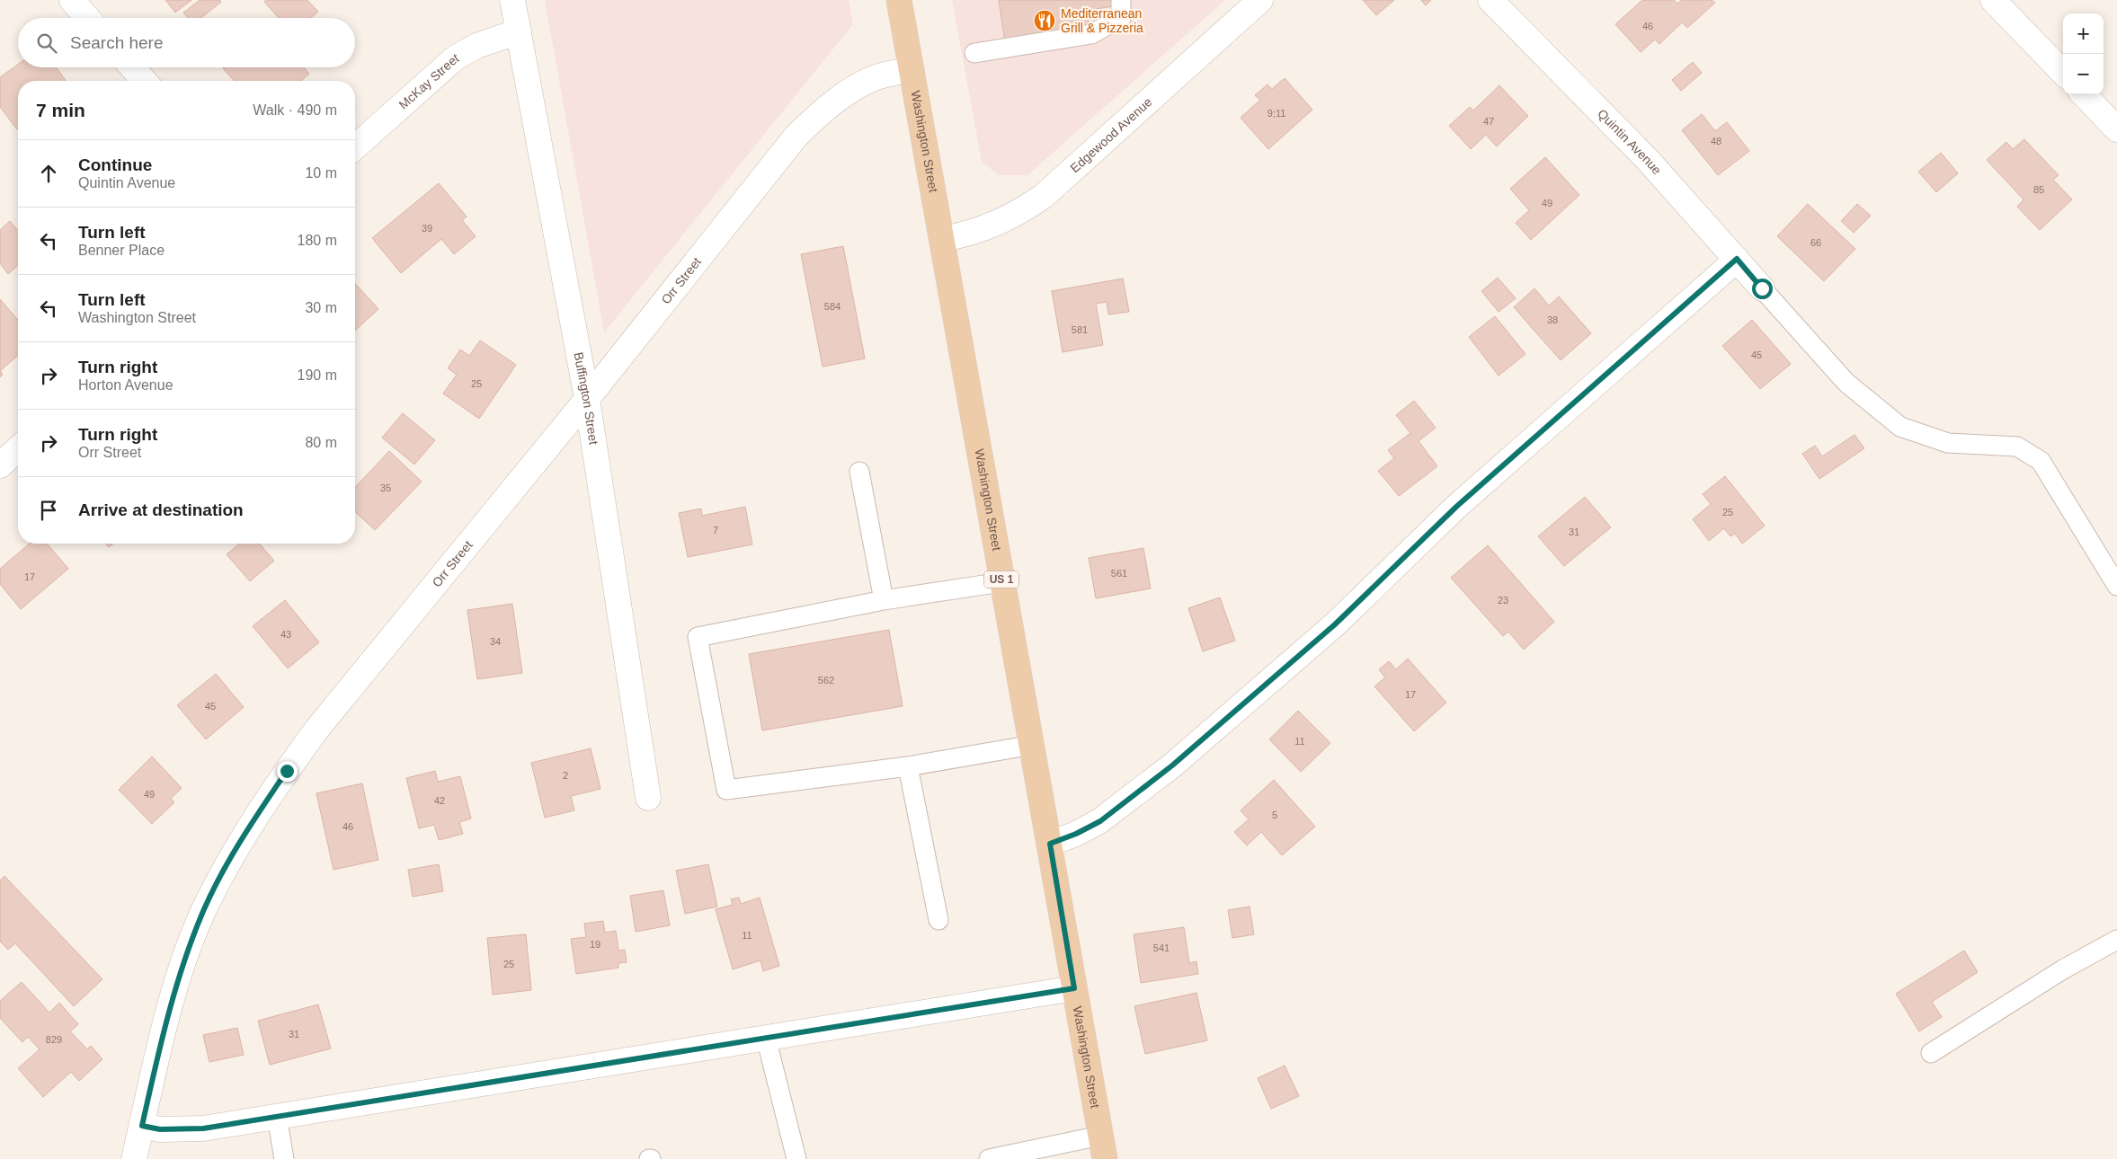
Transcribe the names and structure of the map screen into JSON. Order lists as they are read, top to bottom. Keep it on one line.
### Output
{"streets":{"main road":["Washington Street","US 1"],"street":["McKay Street","Edgewood Avenue","Quintin Avenue","Orr Street","Buffington Street"]},"crossings":[["McKay Street","Buffington Street"],["Edgewood Avenue","Washington Street"],["Washington Street","Orr Street"],["Orr Street","Buffington Street"]],"places":{"restaurant":["Mediterranean Grill & Pizzeria"]},"house_numbers":["46","9;11","47","48","85","49","39","66","584","38","581","45","25","35","25","7","31","561","17","23","43","34","562","17","45","11","2","49","42","5","46","11","19","541","25","31","829"],"page":{"map_buttons":["+","−"],"search":"Search here","heading":["7 min","Walk · 490 m"],"list":[["Continue","Quintin Avenue","10 m"],["Turn left","Benner Place","180 m"],["Turn left","Washington Street","30 m"],["Turn right","Horton Avenue","190 m"],["Turn right","Orr Street","80 m"],"Arrive at destination"]}}
